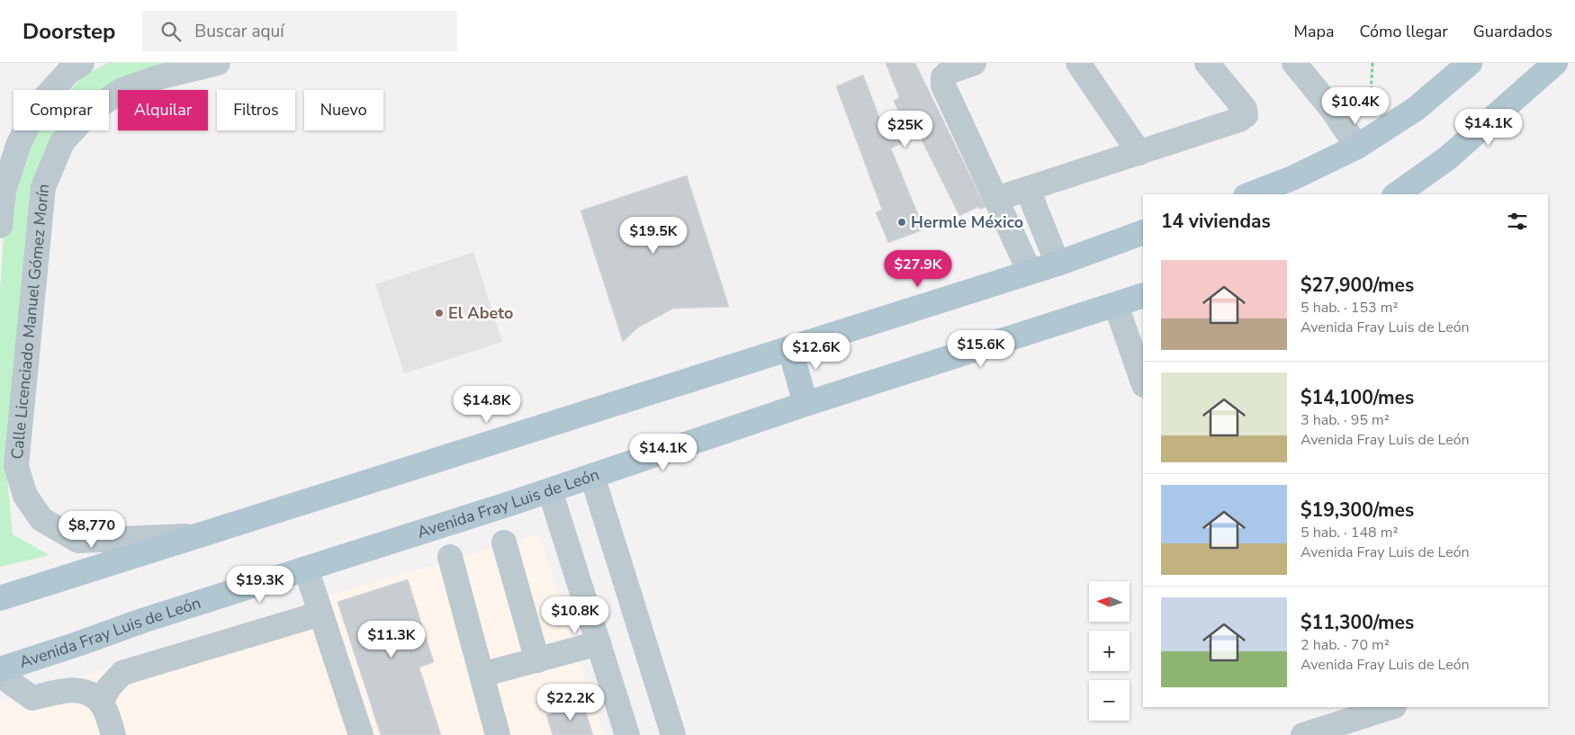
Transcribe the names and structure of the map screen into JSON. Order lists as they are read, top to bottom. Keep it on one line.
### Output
{"streets":{"main road":["Avenida Fray Luis de León"],"street":["Calle Licenciado Manuel Gómez Morín"]},"places":["Hermle México","El Abeto"],"north":"left","page":{"header":"Doorstep","search":"Buscar aquí","nav":["Mapa","Cómo llegar","Guardados"],"price":["$10.4K","$14.1K","$25K","$19.5K","$27.9K","$15.6K","$12.6K","$14.8K","$14.1K","$8,770","$19.3K","$10.8K","$11.3K","$22.2K"],"chip":["Comprar","Alquilar","Filtros","Nuevo"],"heading":"14 viviendas","list":[{"name":"$27,900/mes","note":"5 hab. · 153 m² · Avenida Fray Luis de León"},{"name":"$14,100/mes","note":"3 hab. · 95 m² · Avenida Fray Luis de León"},{"name":"$19,300/mes","note":"5 hab. · 148 m² · Avenida Fray Luis de León"},{"name":"$11,300/mes","note":"2 hab. · 70 m² · Avenida Fray Luis de León"}],"map_buttons":["+","−"]}}
